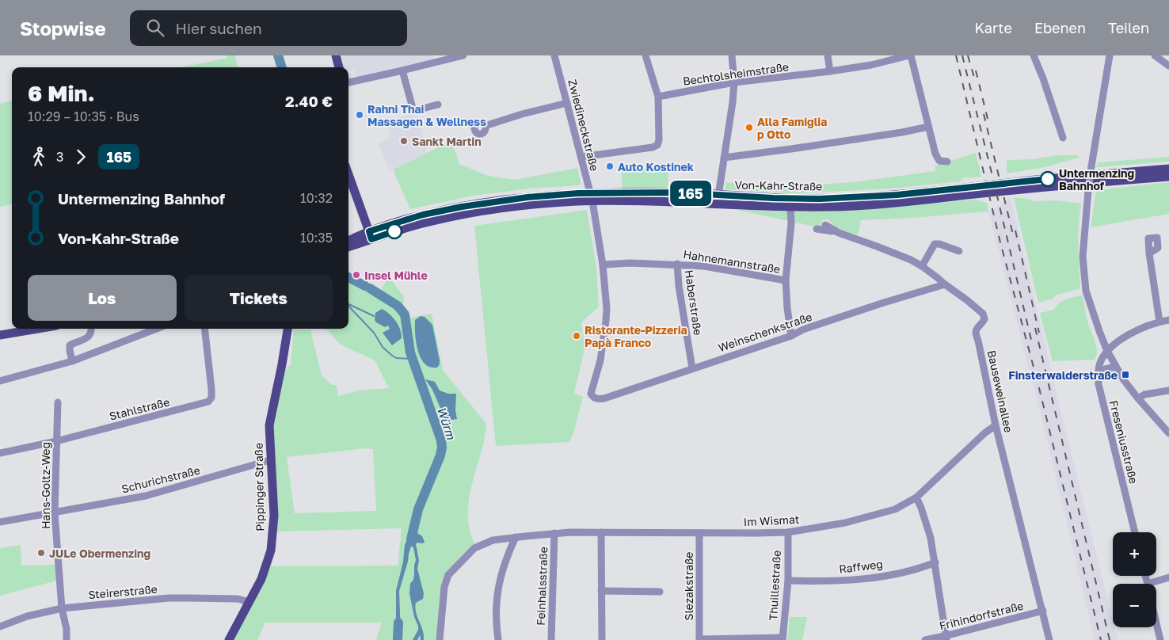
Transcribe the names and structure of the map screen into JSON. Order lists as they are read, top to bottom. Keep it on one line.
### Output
{"streets":{"main road":["Von-Kahr-Straße","Pippinger Straße"],"street":["Bechtolsheimstraße","Zwiedineckstraße","Hahnemannstraße","Haberstraße","Weinschenkstraße","Bauseweinallee","Stahlstraße","Freseniusstraße","Schurichstraße","Hans-Goltz-Weg","Im Wismat","Raffweg","Thuillestraße","Feinhalsstraße","Slezakstraße","Steirerstraße","Frihindorfstraße"]},"crossings":[["Zwiedineckstraße","Von-Kahr-Straße"],["Zwiedineckstraße","Hahnemannstraße"],["Zwiedineckstraße","Weinschenkstraße"],["Hahnemannstraße","Haberstraße"],["Haberstraße","Weinschenkstraße"],["Weinschenkstraße","Bauseweinallee"],["Bauseweinallee","Im Wismat"],["Bauseweinallee","Frihindorfstraße"],["Stahlstraße","Hans-Goltz-Weg"],["Schurichstraße","Hans-Goltz-Weg"],["Schurichstraße","Pippinger Straße"],["Hans-Goltz-Weg","Steirerstraße"],["Pippinger Straße","Steirerstraße"],["Im Wismat","Thuillestraße"],["Im Wismat","Feinhalsstraße"],["Im Wismat","Slezakstraße"],["Raffweg","Thuillestraße"]],"water":["Würm"],"places":{"other":["Rahni Thai Massagen & Wellness","Alla Famiglia p Otto","Sankt Martin","Auto Kostinek","Untermenzing Bahnhof","Insel Mühle","Ristorante-Pizzeria Papà Franco","JULe Obermenzing"],"transit":["Finsterwalderstraße"]},"lines":["bus line 165"],"page":{"header":"Stopwise","search":"Hier suchen","nav":["Karte","Ebenen","Teilen"],"on_map":"165","heading":["6 Min.","10:29 – 10:35 · Bus","2.40 €"],"legs":["3","165"],"list":[{"name":"Untermenzing Bahnhof","value":"10:32"},{"name":"Von-Kahr-Straße","value":"10:35"}],"buttons":["Los","Tickets"],"map_buttons":["+","−"]}}
